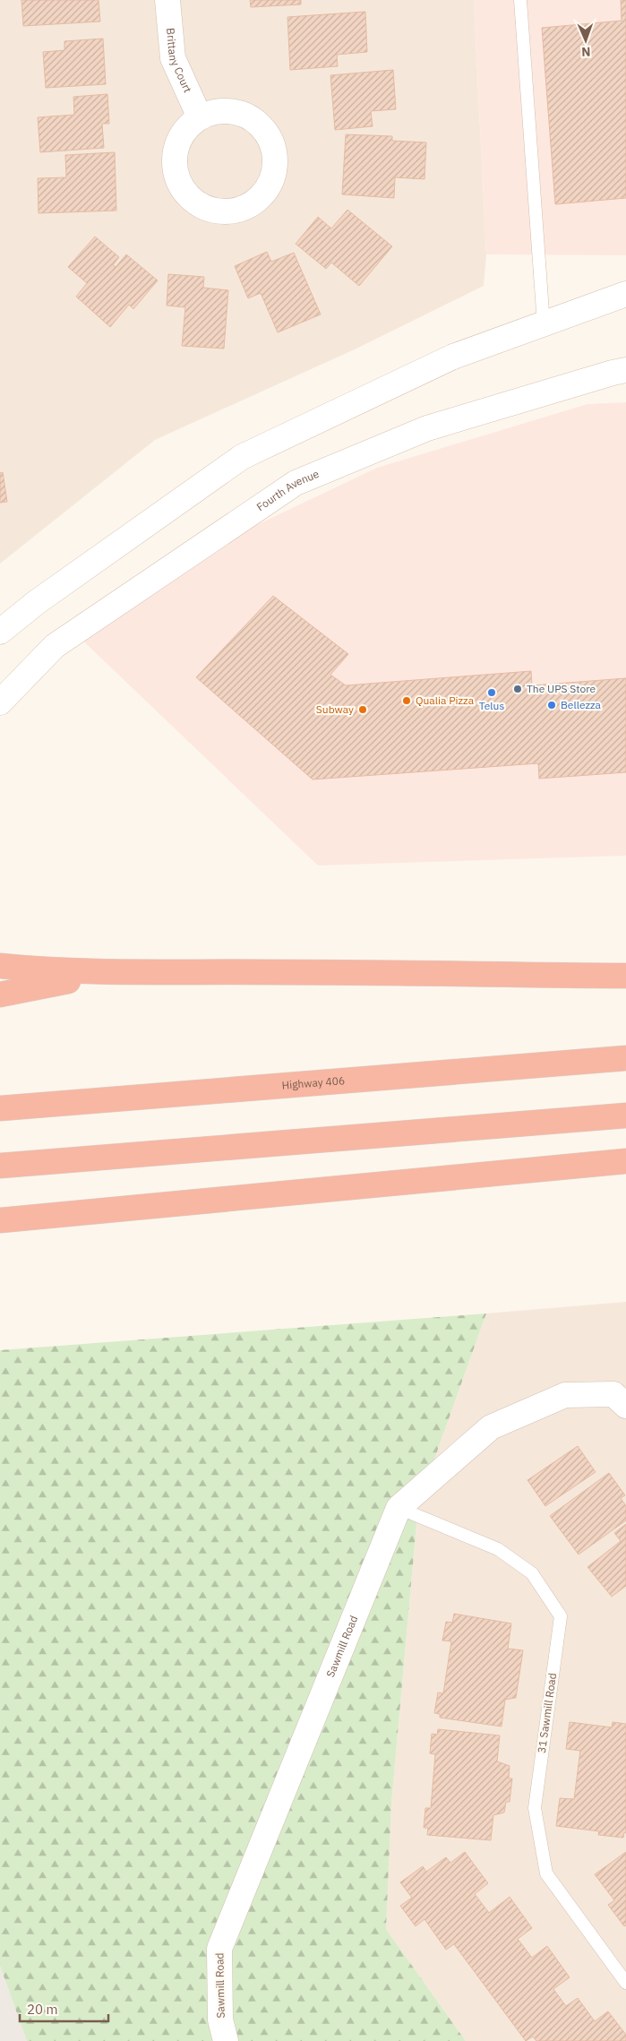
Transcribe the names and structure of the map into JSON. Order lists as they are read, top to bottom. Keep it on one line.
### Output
{"streets":{"highway":["Highway 406"],"main road":["Brittany Court","Fourth Avenue","Sawmill Road"],"lane":["31 Sawmill Road"]},"crossings":[["Sawmill Road","31 Sawmill Road"]],"places":["The UPS Store","Telus","Qualia Pizza","Bellezza","Subway"],"scale_bar":"20 m","north":"bottom"}
